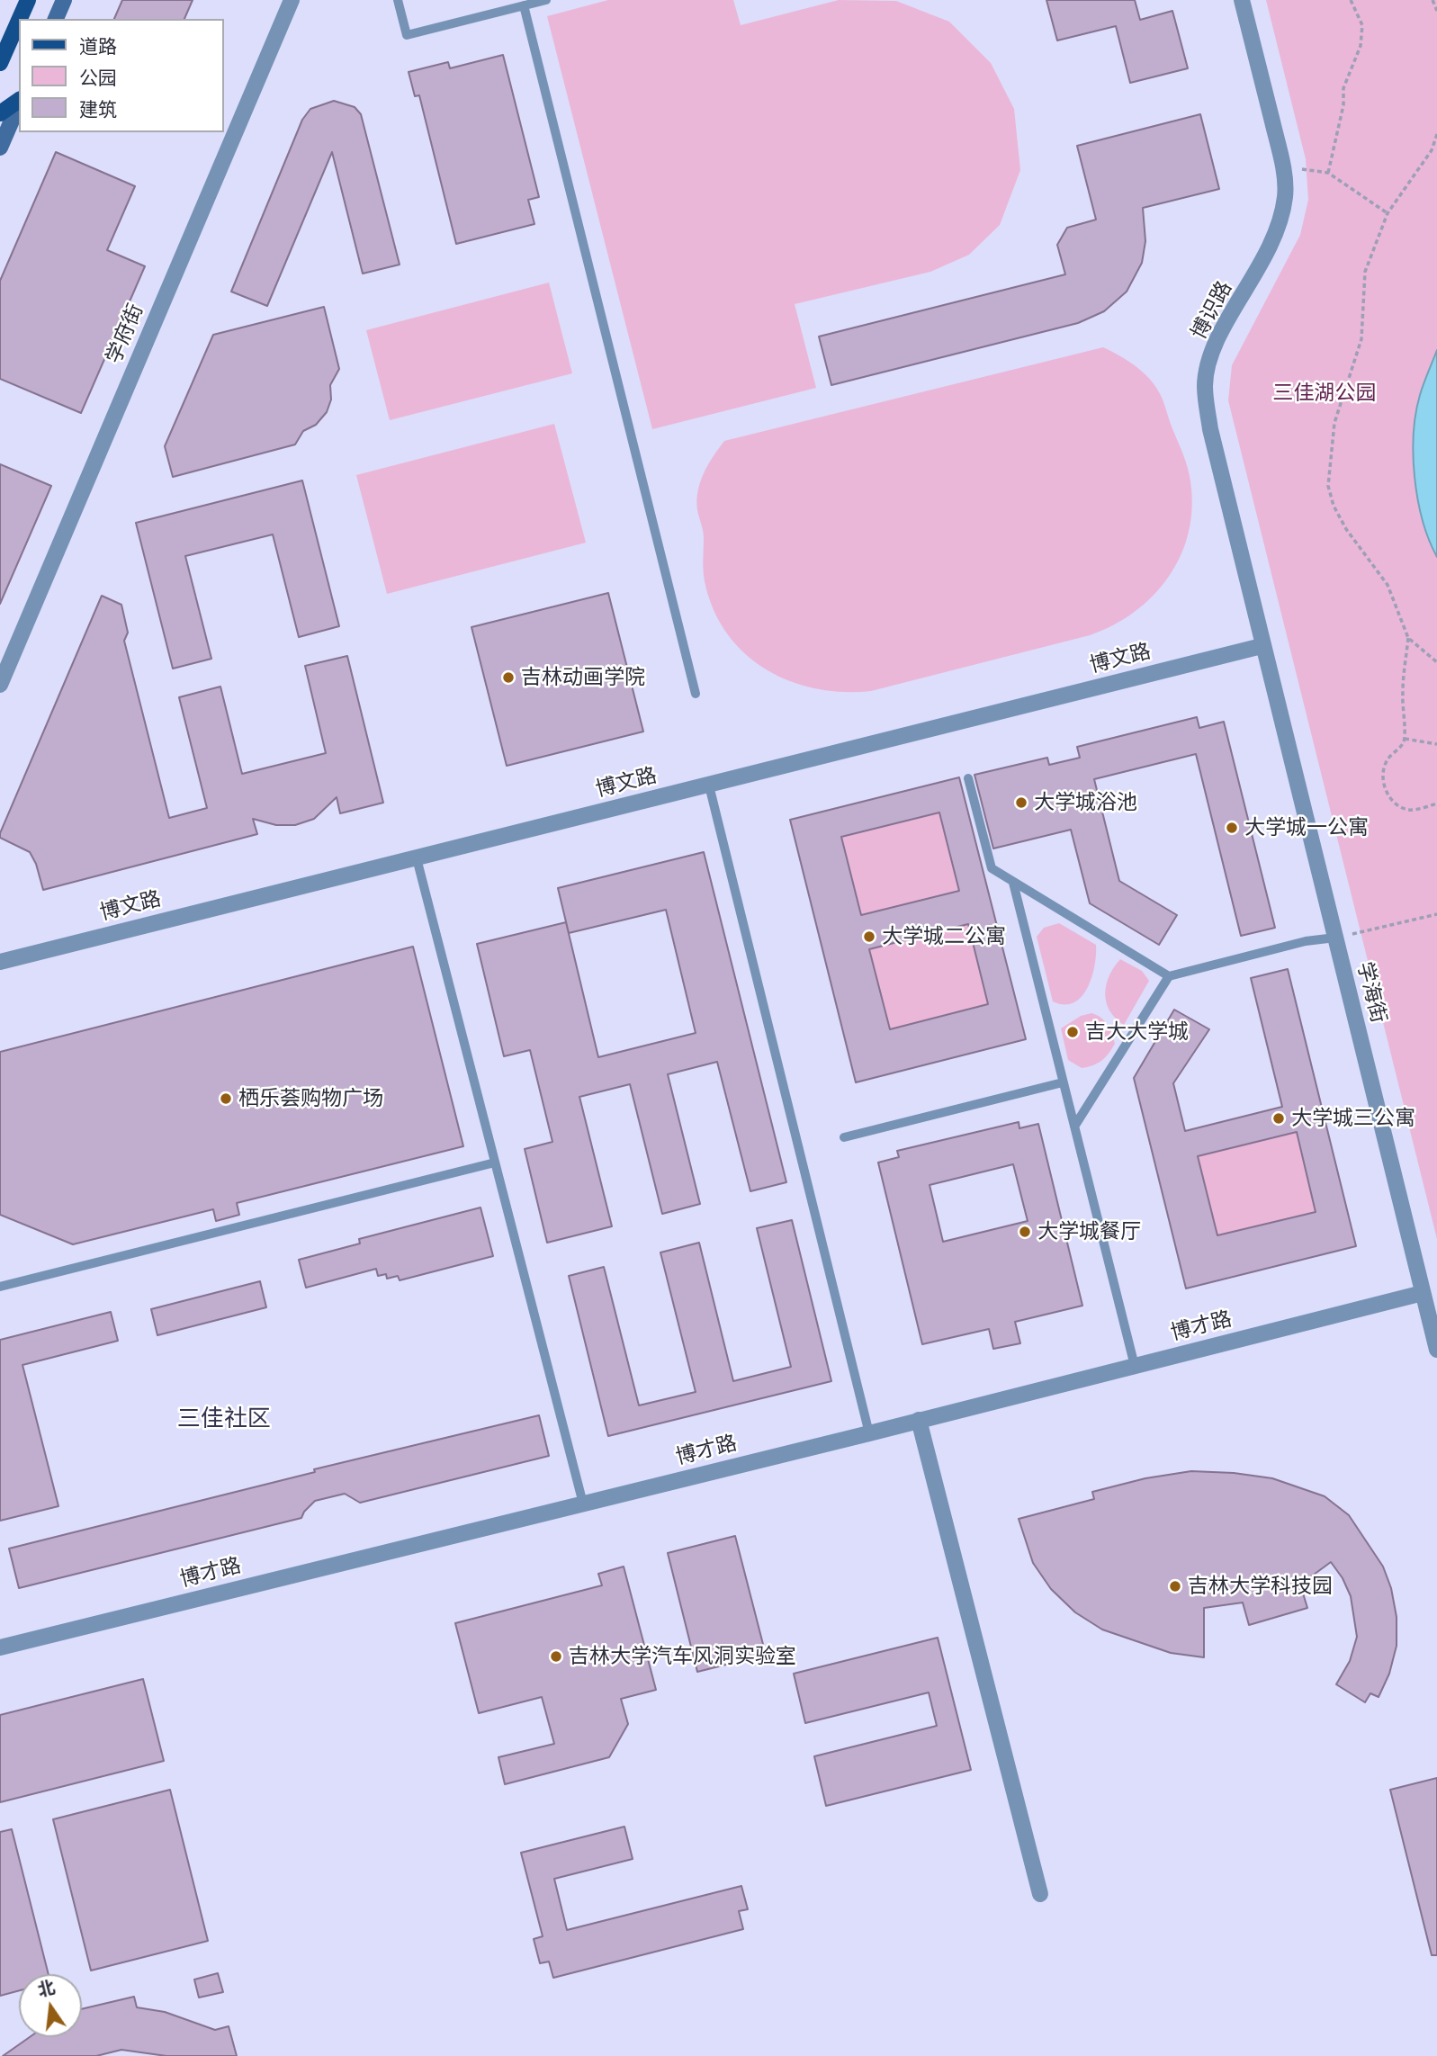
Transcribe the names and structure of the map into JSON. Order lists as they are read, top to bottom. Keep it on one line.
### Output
{"streets":{"street":["博识路","学府街","博文路","学海街","博才路"]},"crossings":[["博识路","博文路"],["博识路","学海街"],["博文路","学海街"],["学海街","博才路"]],"districts":["三佳社区"],"parks":["三佳湖公园"],"places":["吉林动画学院","大学城浴池","大学城一公寓","大学城二公寓","吉大大学城","栖乐荟购物广场","大学城三公寓","大学城餐厅","吉林大学科技园","吉林大学汽车风洞实验室"],"legend":["道路","公园","建筑"],"north":"top"}
